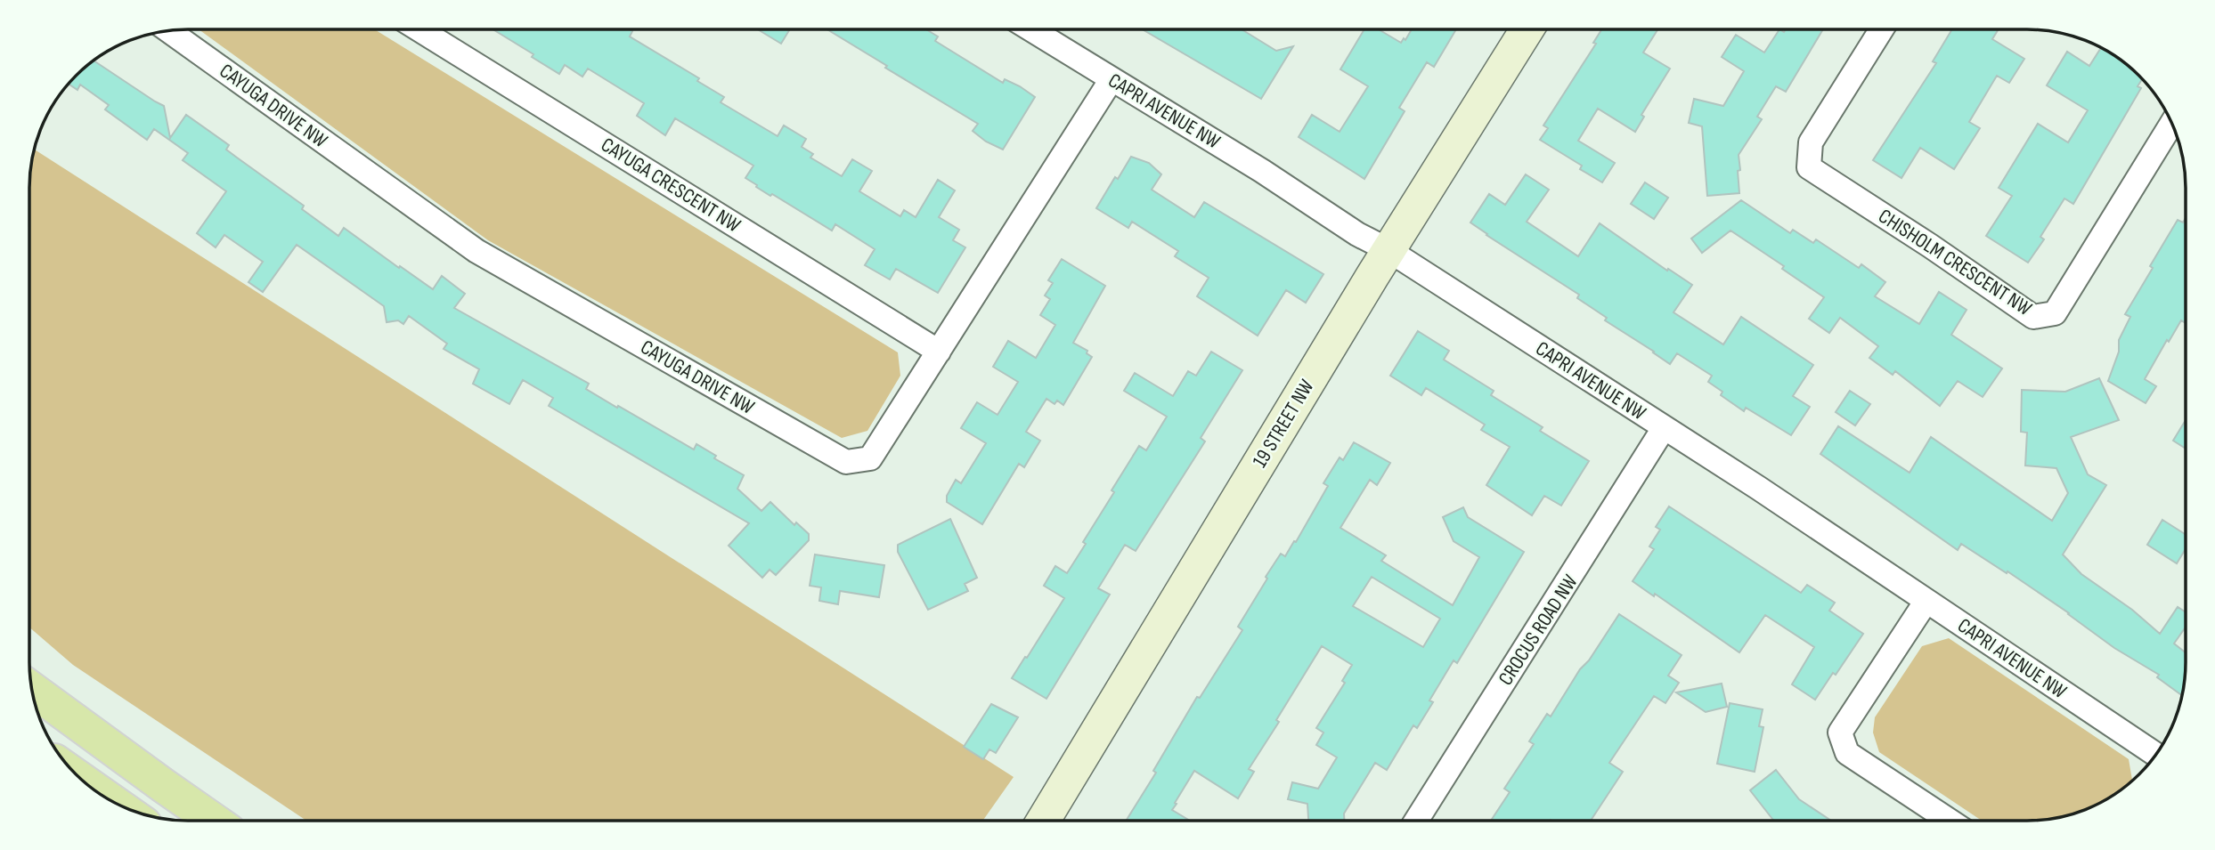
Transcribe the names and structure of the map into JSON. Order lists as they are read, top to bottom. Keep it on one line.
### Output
{"streets":{"street":["CAYUGA DRIVE NW","CAPRI AVENUE NW","CAYUGA CRESCENT NW","CHISHOLM CRESCENT NW","19 STREET NW","CROCUS ROAD NW"]},"crossings":[["CAYUGA DRIVE NW","CAPRI AVENUE NW"],["CAYUGA DRIVE NW","CAYUGA CRESCENT NW"],["CAPRI AVENUE NW","19 STREET NW"],["CAPRI AVENUE NW","CROCUS ROAD NW"]]}
